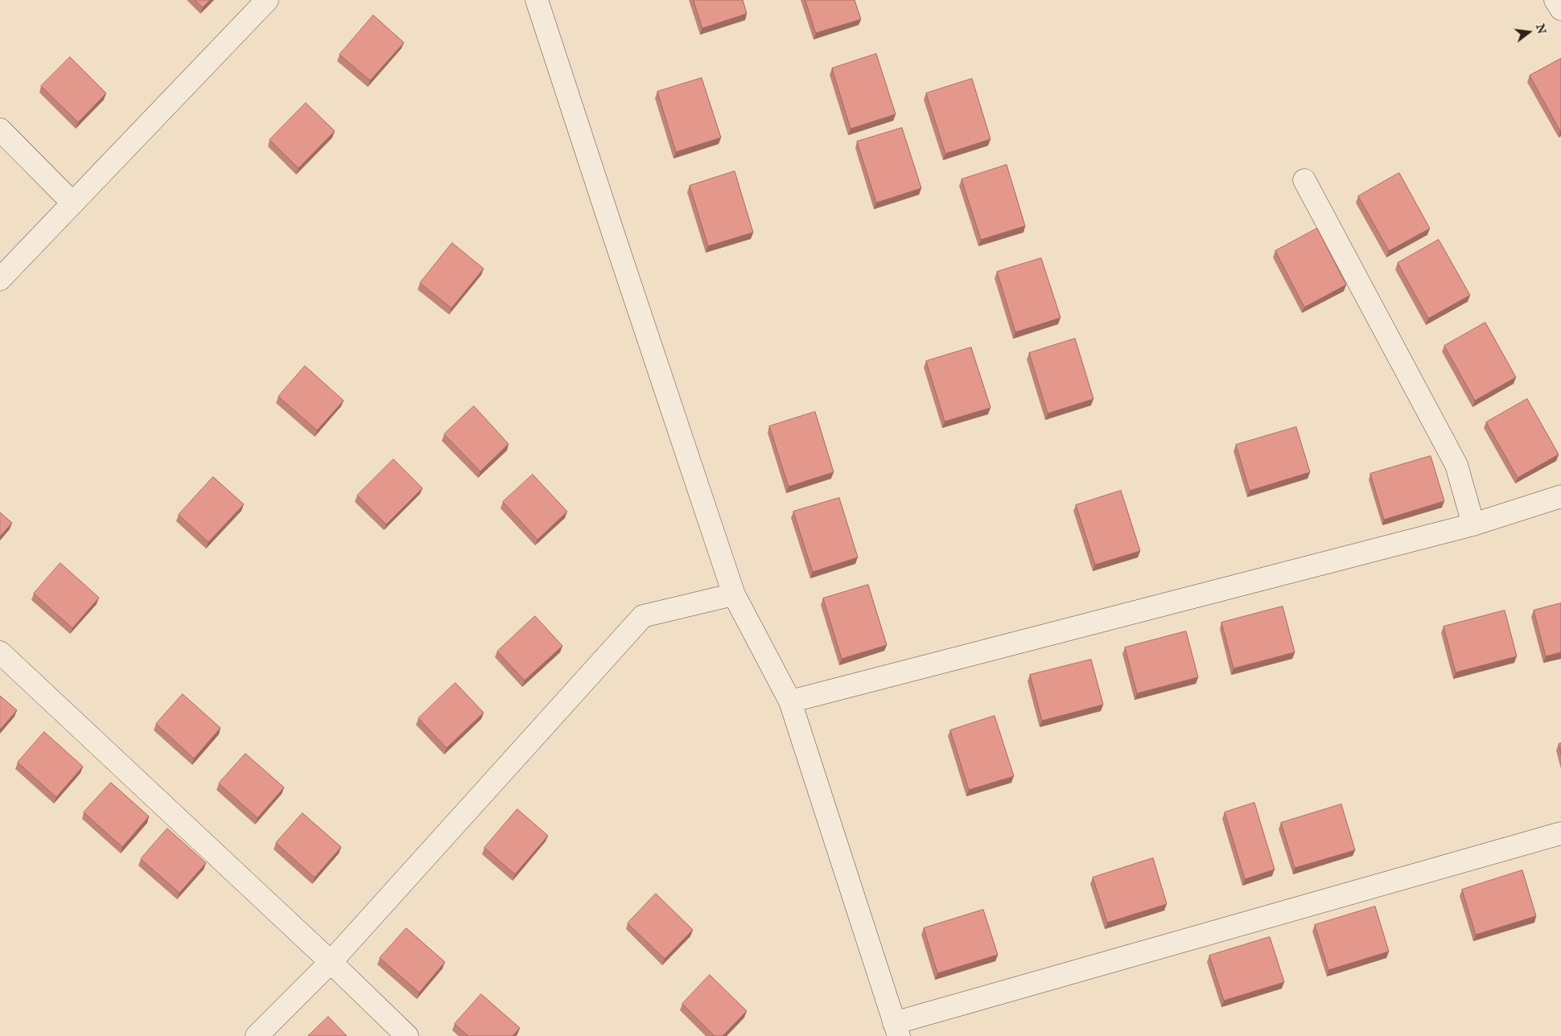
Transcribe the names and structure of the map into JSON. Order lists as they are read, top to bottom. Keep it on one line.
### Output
{"north":"right"}
